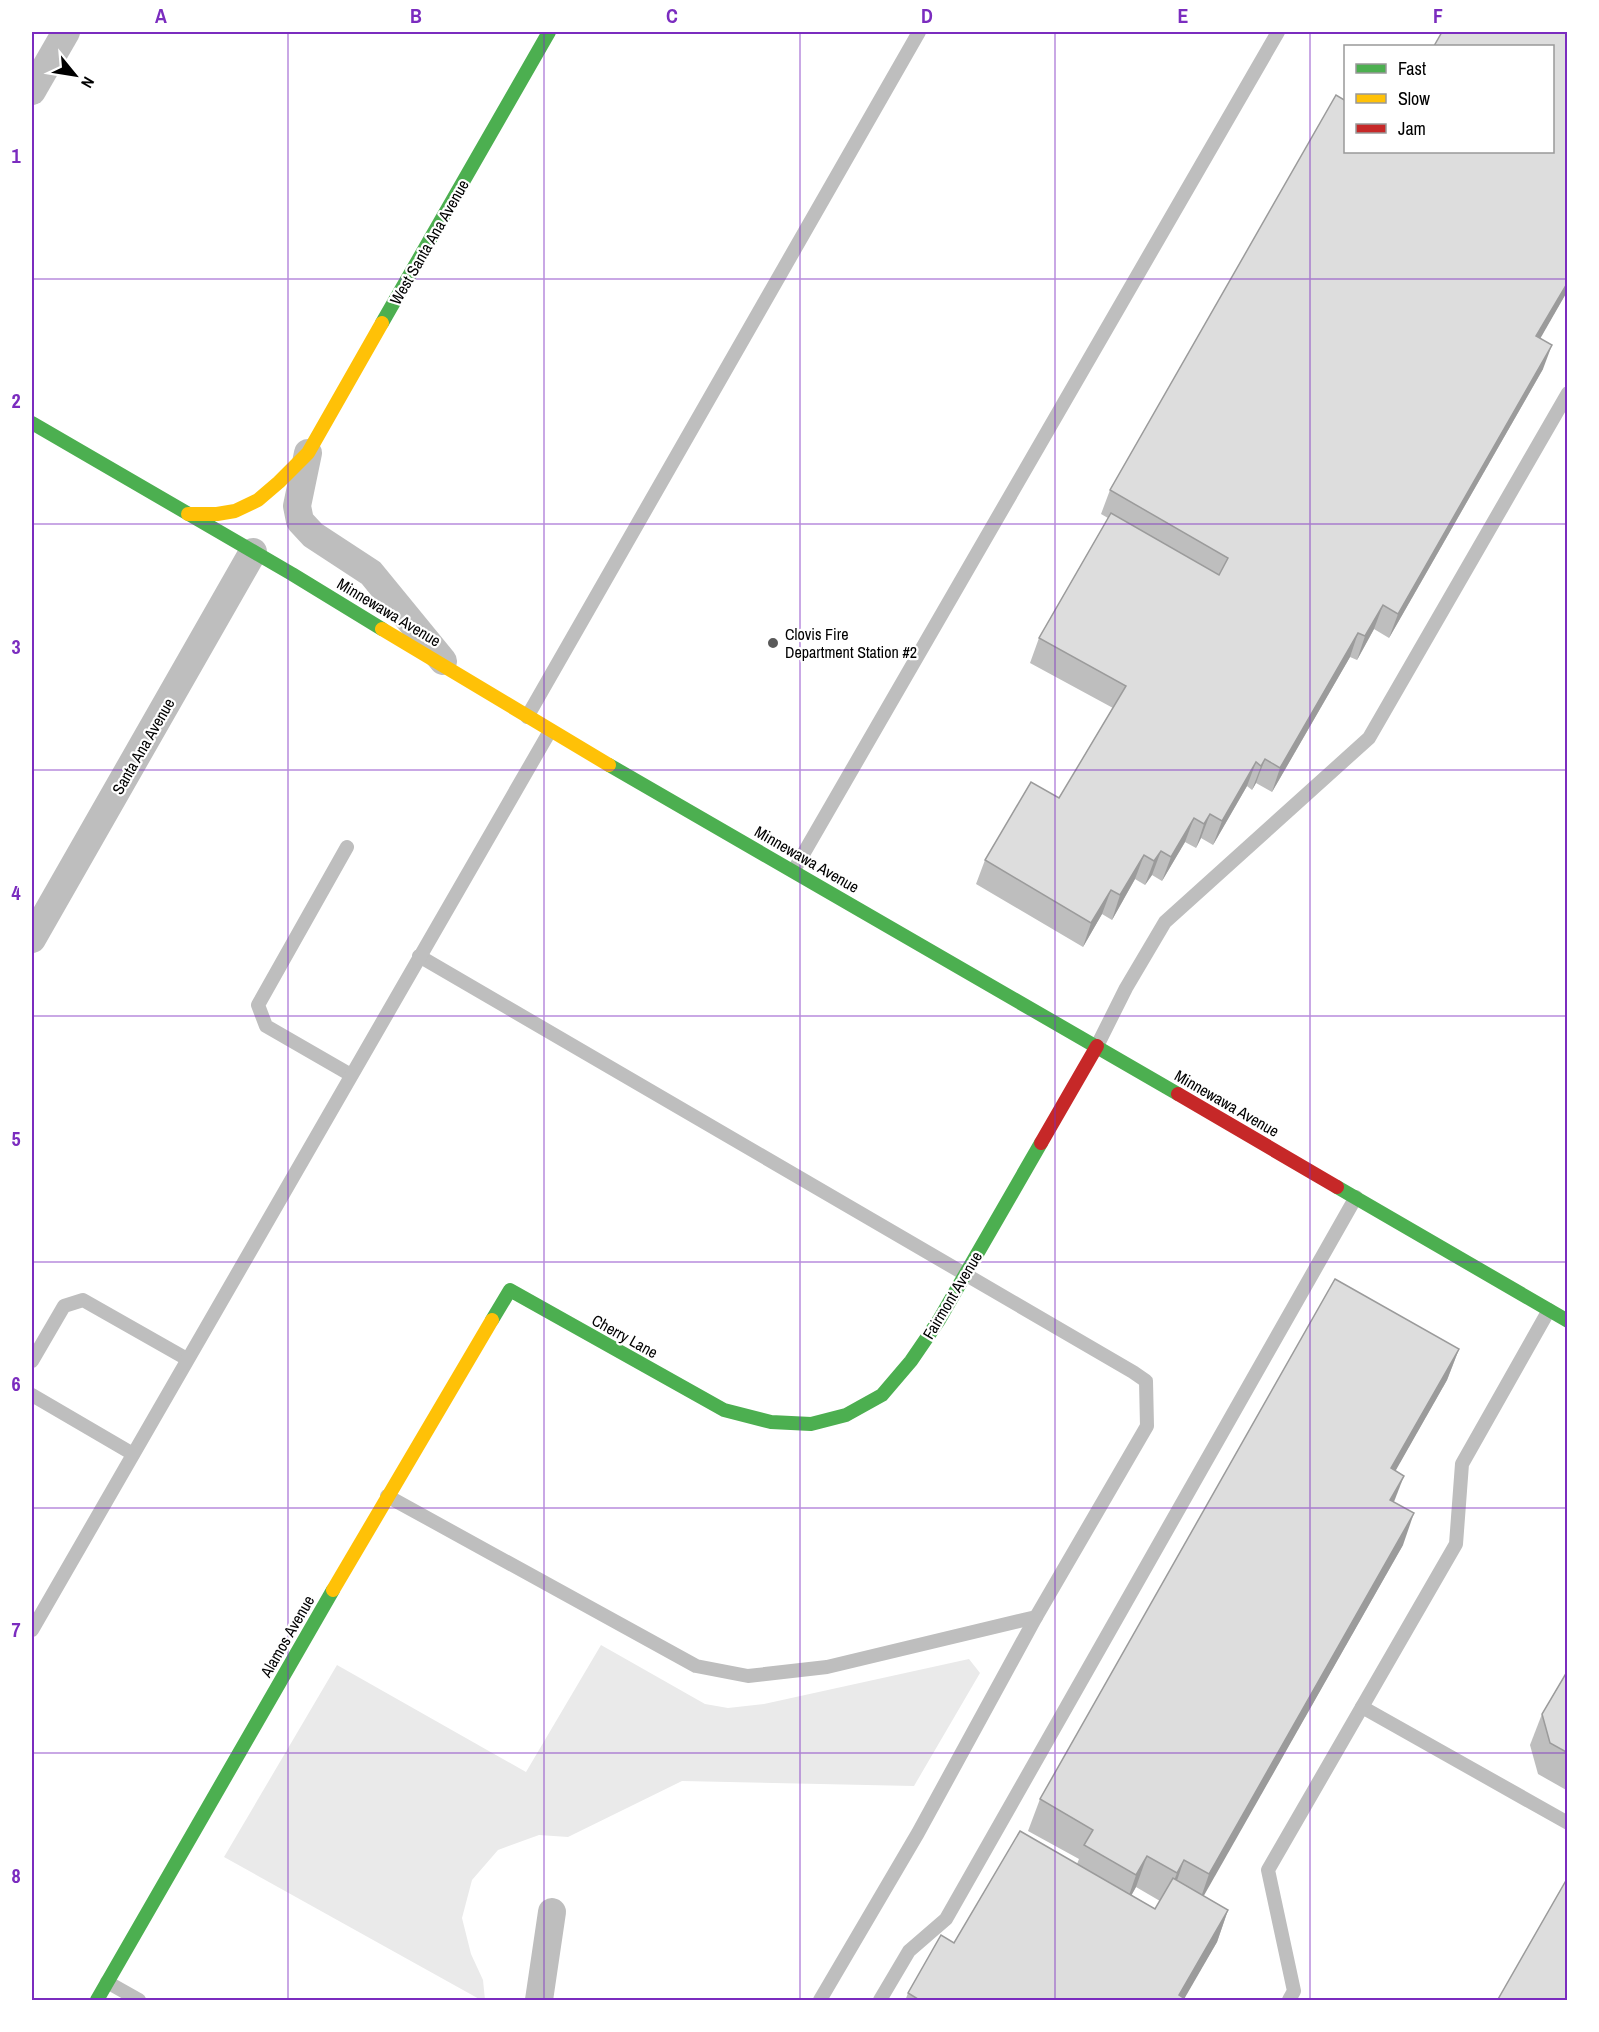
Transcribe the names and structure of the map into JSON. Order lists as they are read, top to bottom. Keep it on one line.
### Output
{"streets":{"street":["West Santa Ana Avenue","Minnewawa Avenue","Santa Ana Avenue","Fairmont Avenue","Cherry Lane","Alamos Avenue"]},"crossings":[["West Santa Ana Avenue","Minnewawa Avenue"],["Minnewawa Avenue","Santa Ana Avenue"],["Minnewawa Avenue","Fairmont Avenue"],["Fairmont Avenue","Cherry Lane"],["Cherry Lane","Alamos Avenue"]],"places":["Clovis Fire Department Station #2"],"legend":["Fast","Slow","Jam"],"north":"bottom right","grid":{"columns":["A","B","C","D","E","F"],"rows":["1","2","3","4","5","6","7","8"]}}
